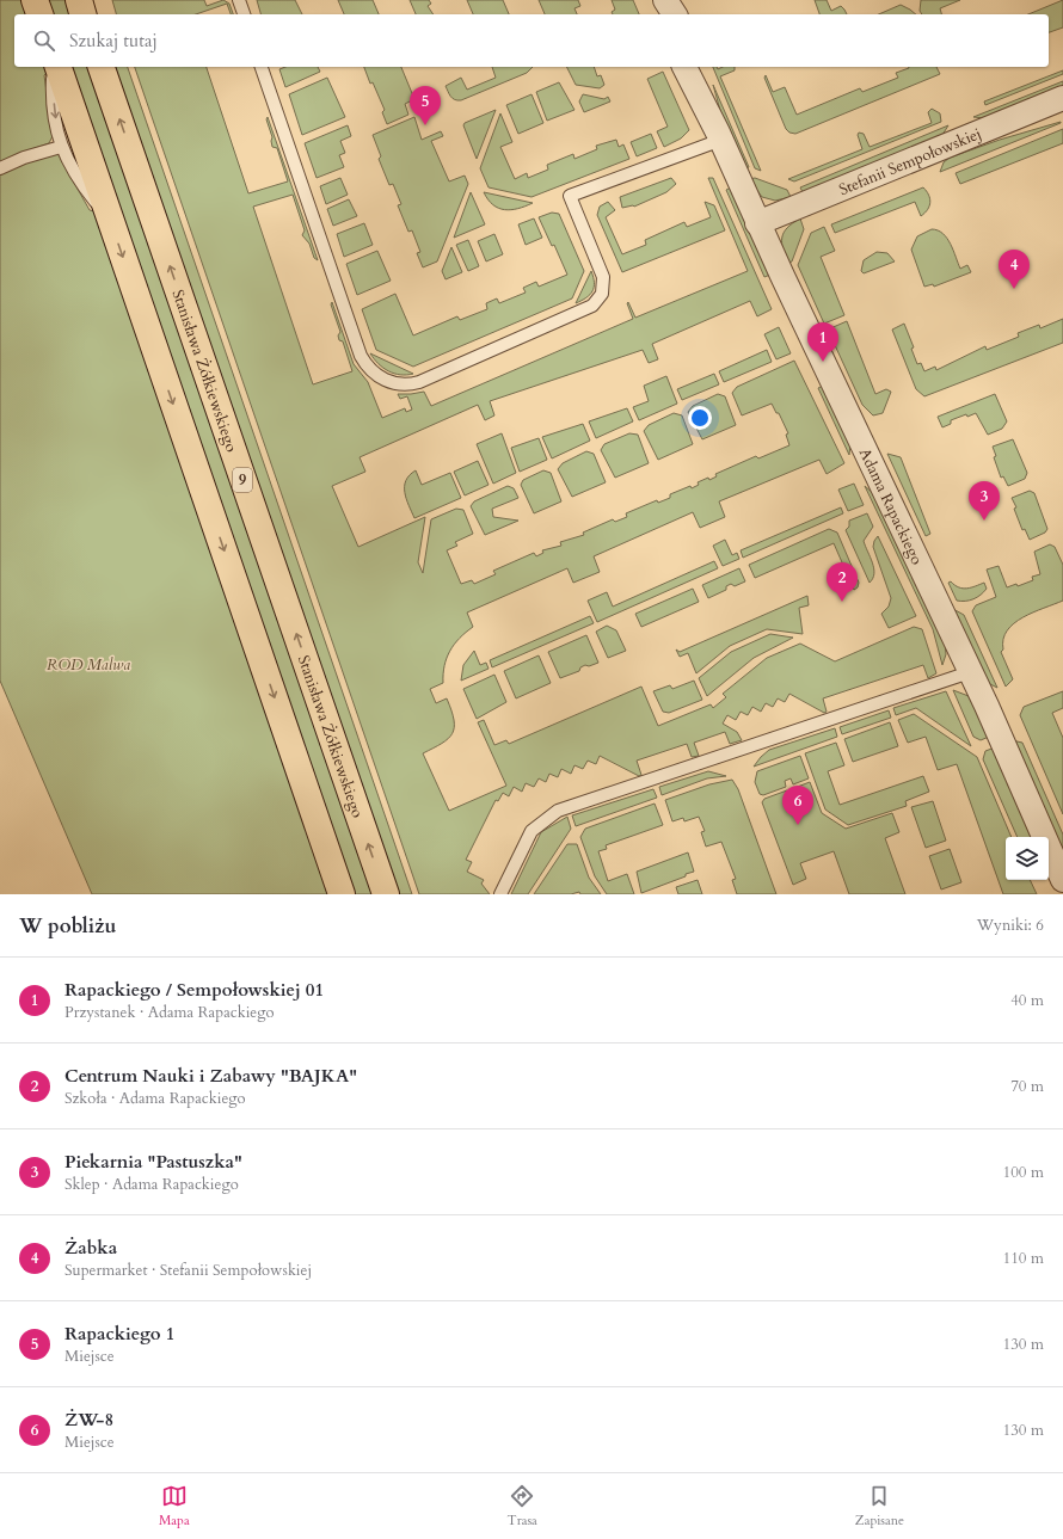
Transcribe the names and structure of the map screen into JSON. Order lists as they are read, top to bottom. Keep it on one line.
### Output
{"streets":{"main road":["Stanisława Żółkiewskiego","9"],"street":["Stefanii Sempołowskiej","Adama Rapackiego"]},"crossings":[["Stefanii Sempołowskiej","Adama Rapackiego"]],"parks":["ROD Malwa"],"page":{"search":"Szukaj tutaj","pins":["5","4","1","3","2","6"],"heading":["W pobliżu","Wyniki: 6"],"list":[{"mark":"1","name":"Rapackiego / Sempołowskiej 01","note":"Przystanek · Adama Rapackiego","value":"40 m"},{"mark":"2","name":"Centrum Nauki i Zabawy \"BAJKA\"","note":"Szkoła · Adama Rapackiego","value":"70 m"},{"mark":"3","name":"Piekarnia \"Pastuszka\"","note":"Sklep · Adama Rapackiego","value":"100 m"},{"mark":"4","name":"Żabka","note":"Supermarket · Stefanii Sempołowskiej","value":"110 m"},{"mark":"5","name":"Rapackiego 1","note":"Miejsce","value":"130 m"},{"mark":"6","name":"ŻW-8","note":"Miejsce","value":"130 m"}],"nav":["Mapa","Trasa","Zapisane"]}}
